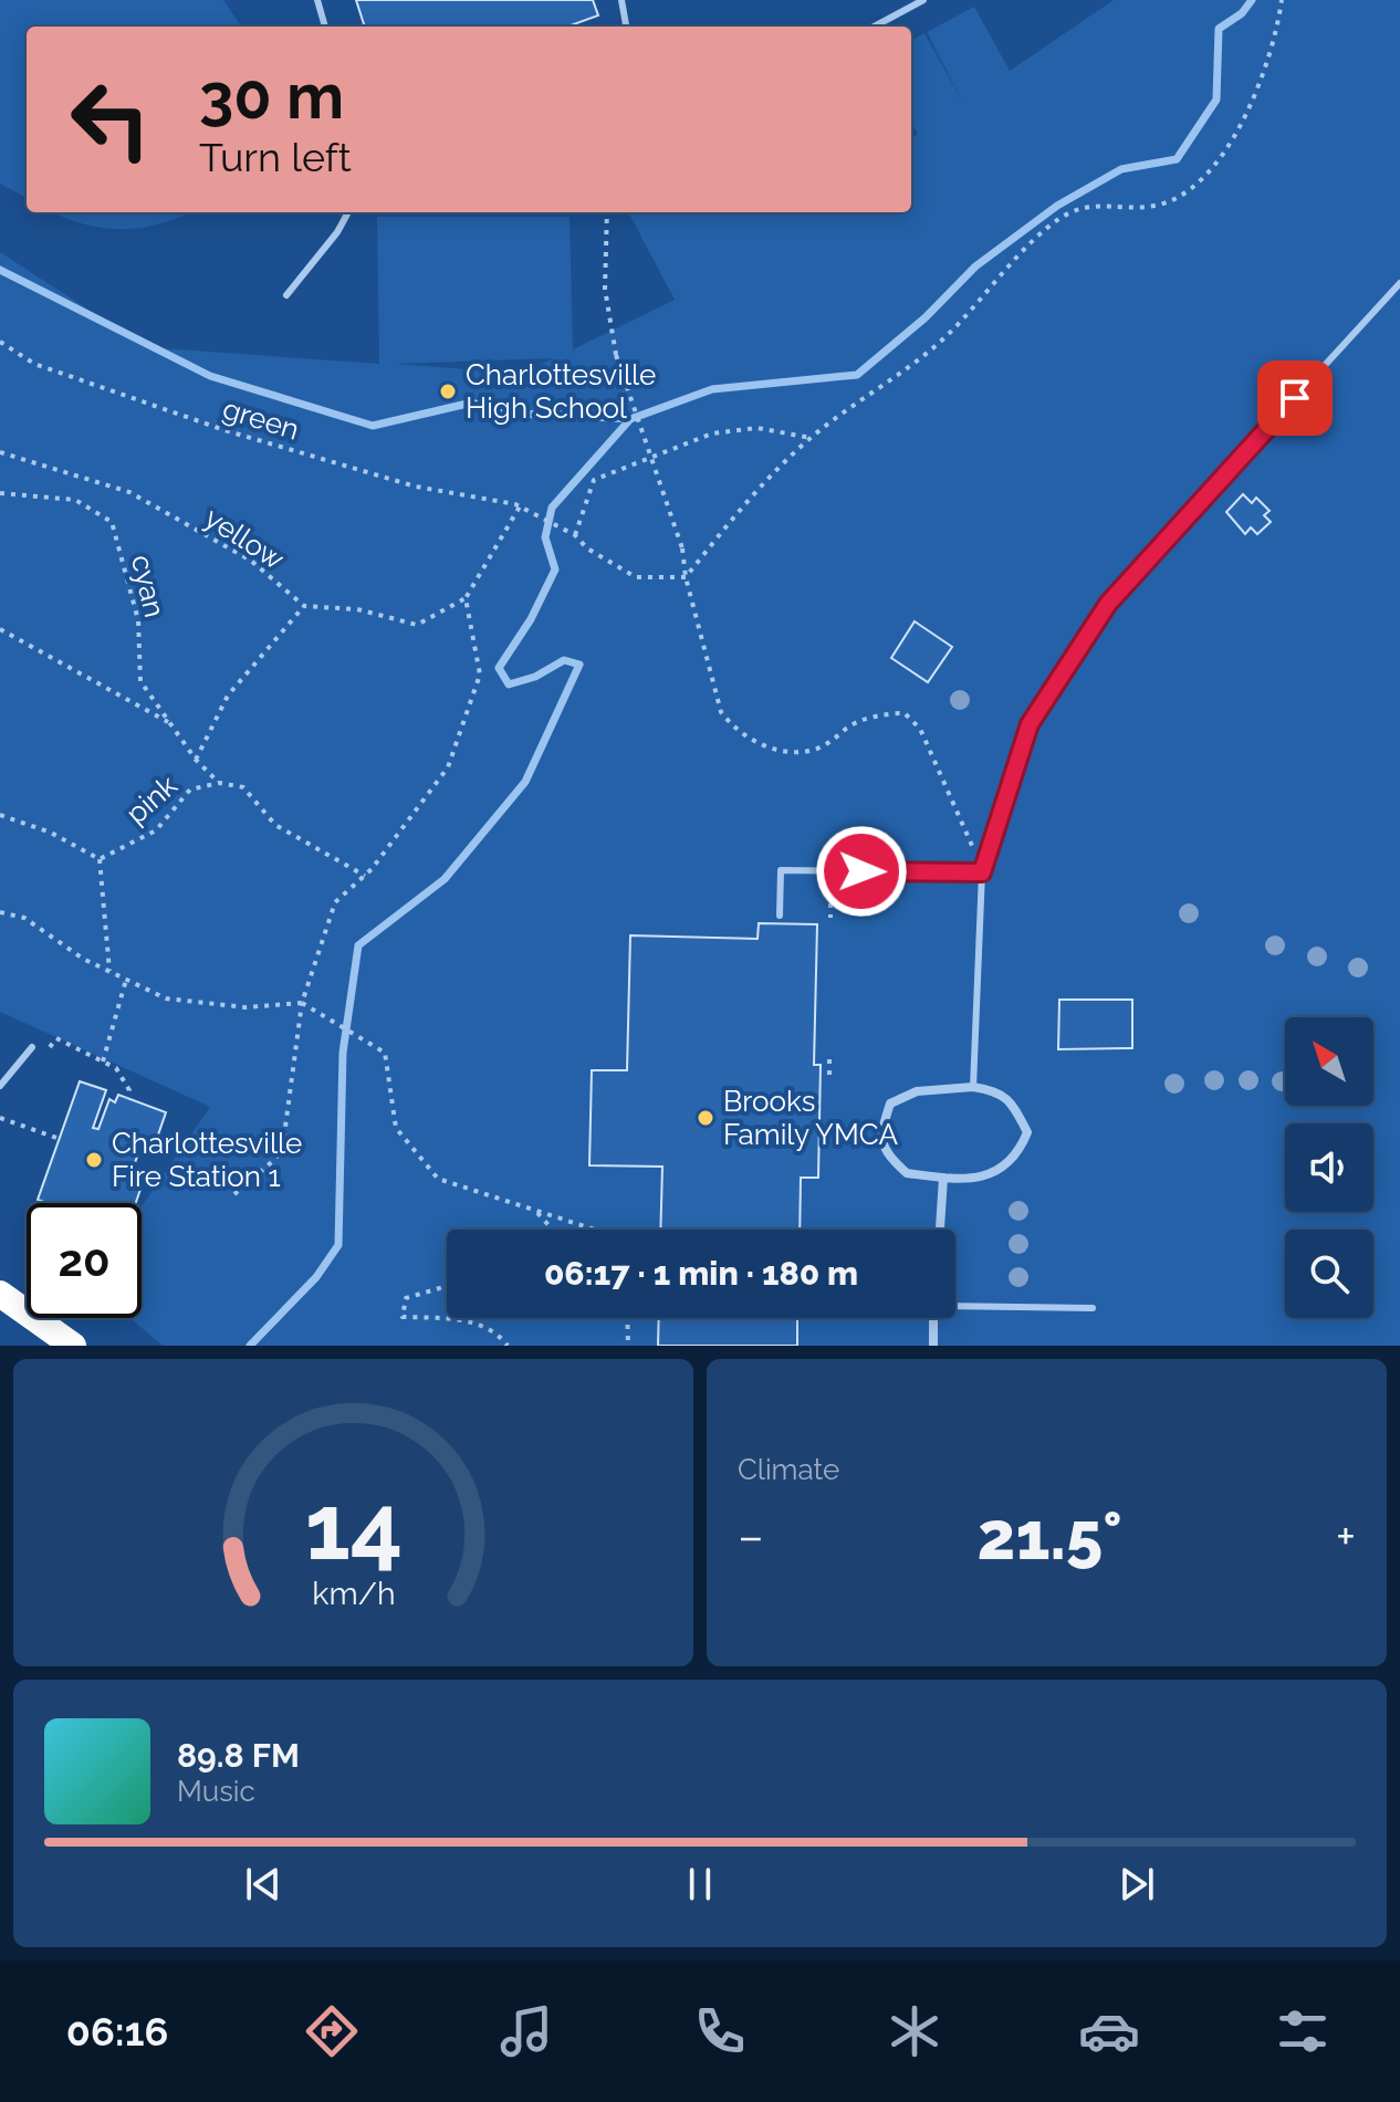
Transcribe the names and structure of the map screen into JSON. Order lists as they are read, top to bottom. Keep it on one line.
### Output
{"streets":{"path":["green","yellow","cyan","pink"]},"crossings":[["cyan","pink"]],"places":["Charlottesville High School","Brooks Family YMCA","Charlottesville Fire Station 1"],"north":"top left","page":{"turn":["30 m","Turn left"],"limit":"20","trip":"06:17 · 1 min · 180 m","tile":"Climate","heat":["−","21.5°","+"],"song":["89.8 FM","Music"],"tabs":"06:16","gauge":["14","km/h"]}}
